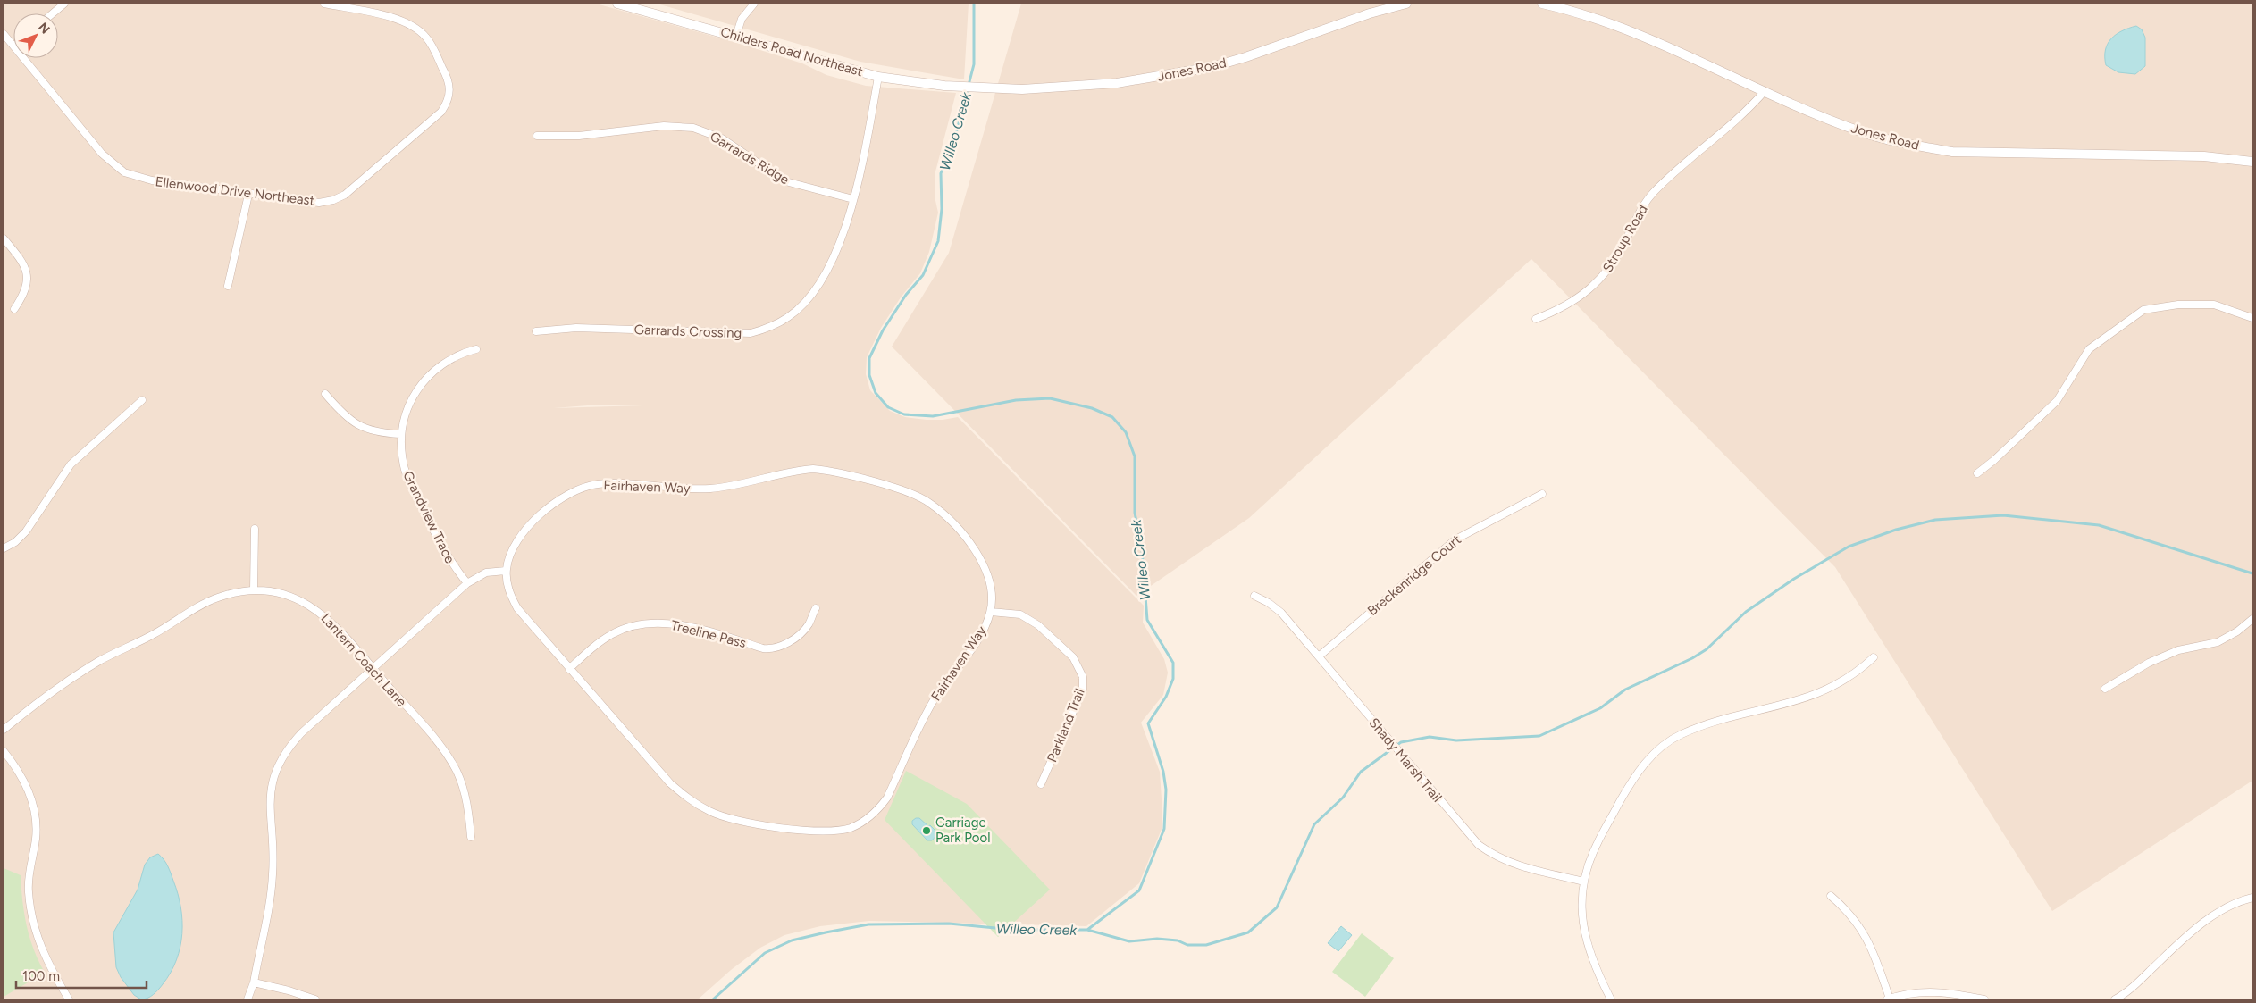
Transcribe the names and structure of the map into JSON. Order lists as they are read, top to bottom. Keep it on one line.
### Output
{"streets":{"street":["Childers Road Northeast","Jones Road","Garrards Ridge","Ellenwood Drive Northeast","Stroup Road","Garrards Crossing","Fairhaven Way","Grandview Trace","Breckenridge Court","Treeline Pass","Lantern Coach Lane","Parkland Trail","Shady Marsh Trail"]},"crossings":[["Childers Road Northeast","Jones Road"],["Childers Road Northeast","Garrards Crossing"],["Jones Road","Stroup Road"],["Garrards Ridge","Garrards Crossing"],["Fairhaven Way","Treeline Pass"],["Fairhaven Way","Parkland Trail"],["Breckenridge Court","Shady Marsh Trail"]],"water":["Willeo Creek"],"places":["Carriage Park Pool"],"scale_bar":"100 m","north":"top right"}
